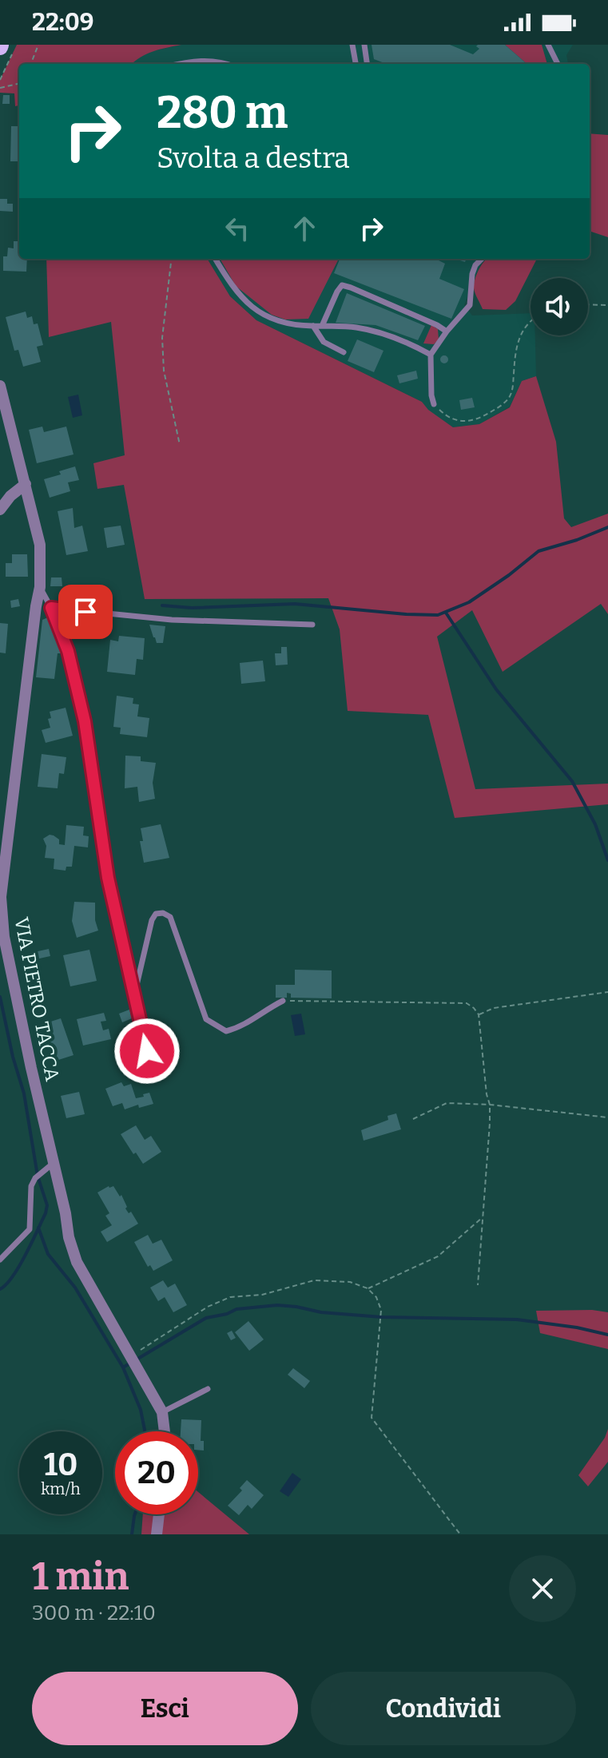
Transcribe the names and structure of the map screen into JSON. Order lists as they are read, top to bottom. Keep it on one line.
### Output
{"streets":{"street":["VIA PIETRO TACCA"]},"page":{"status":"22:09","turn":["280 m","Svolta a destra"],"speed":"10 km/h","limit":"20","heading":["1 min","300 m · 22:10"],"buttons":["Esci","Condividi"]}}
